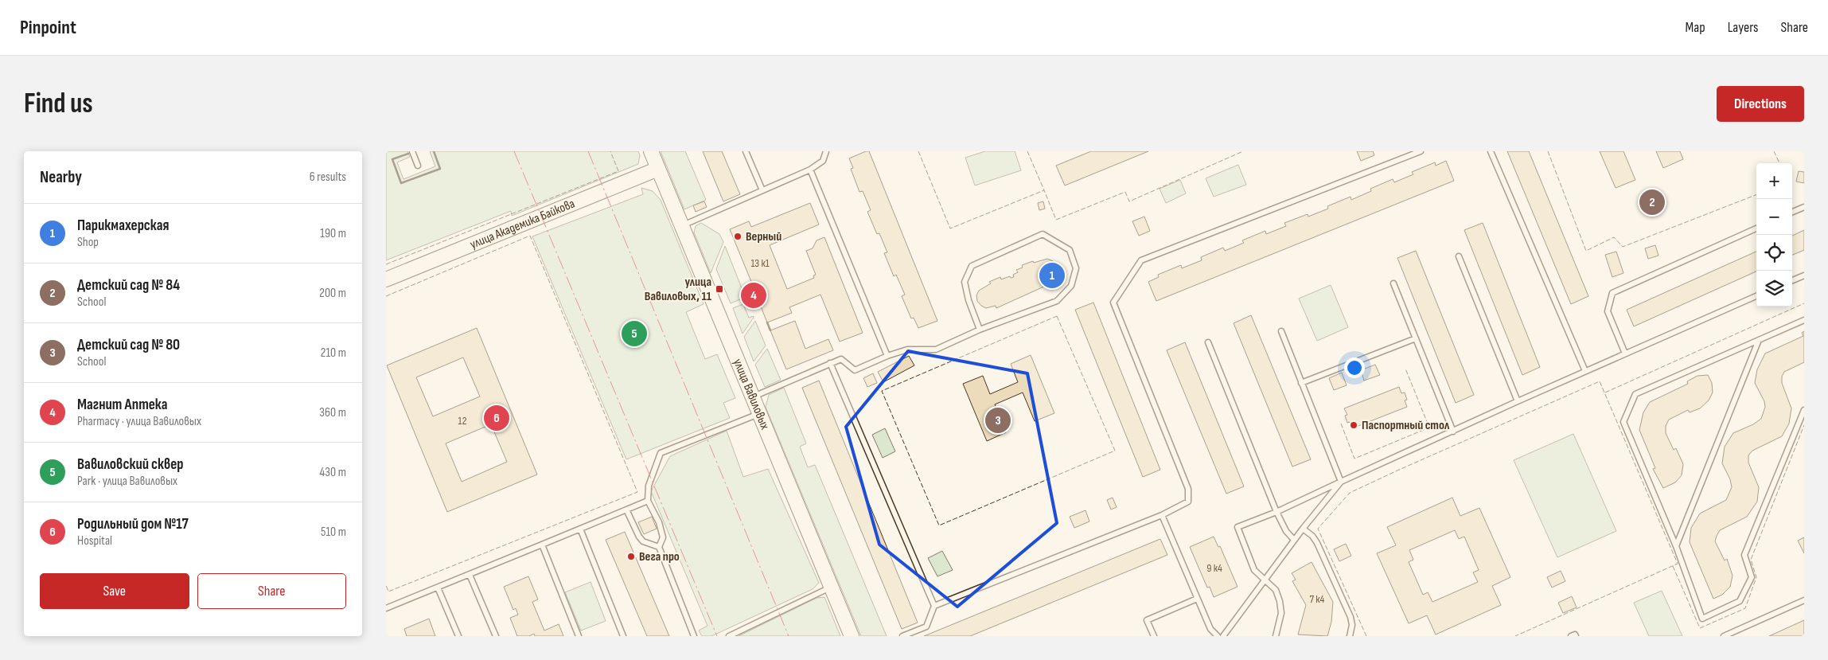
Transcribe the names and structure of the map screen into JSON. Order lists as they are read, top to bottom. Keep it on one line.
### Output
{"streets":{"street":["улица Академика Байкова","улица Вавиловых"]},"crossings":[["улица Академика Байкова","улица Вавиловых"]],"places":{"other":["Верный","Паспортный стол","Вега про"],"transit":["улица Вавиловых, 11"]},"house_numbers":["13 к1","12","9 к4","7 к4"],"page":{"header":"Pinpoint","nav":["Map","Layers","Share"],"buttons":["Directions",["Save","Share"]],"title":"Find us","heading":["Nearby","6 results"],"map_buttons":["+","−"],"pins":["2","1","4","5","6","3"],"list":[{"mark":"1","name":"Парикмахерская","note":"Shop","value":"190 m"},{"mark":"2","name":"Детский сад № 84","note":"School","value":"200 m"},{"mark":"3","name":"Детский сад № 80","note":"School","value":"210 m"},{"mark":"4","name":"Магнит Аптека","note":"Pharmacy · улица Вавиловых","value":"360 m"},{"mark":"5","name":"Вавиловский сквер","note":"Park · улица Вавиловых","value":"430 m"},{"mark":"6","name":"Родильный дом №17","note":"Hospital","value":"510 m"}]}}
